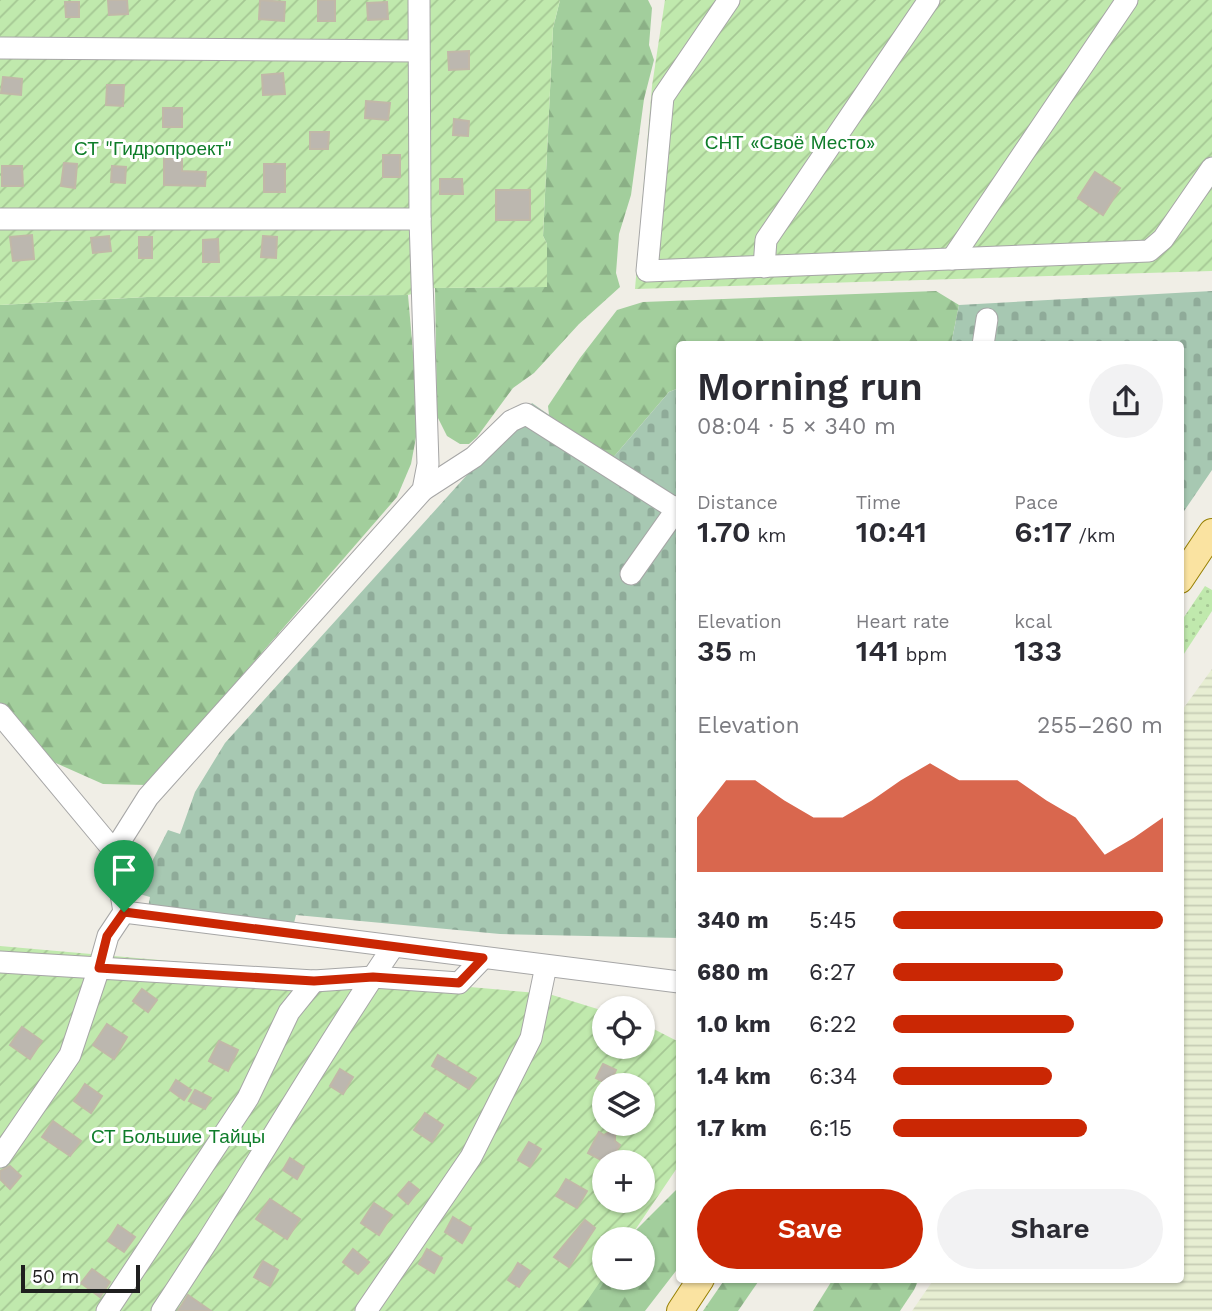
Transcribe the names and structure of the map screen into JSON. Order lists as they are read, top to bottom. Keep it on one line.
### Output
{"parks":["СНТ «Своё Место»","СТ \"Гидропроект\"","СТ Большие Тайцы"],"scale_bar":"50 m","page":{"heading":["Morning run","08:04 · 5 × 340 m"],"stats":[["Distance","1.70 km"],["Time","10:41"],["Pace","6:17 /km"],["Elevation","35 m"],["Heart rate","141 bpm"],["kcal","133"]],"chart":["Elevation","255–260 m"],"list":[{"name":"340 m","note":"5:45"},{"name":"680 m","note":"6:27"},{"name":"1.0 km","note":"6:22"},{"name":"1.4 km","note":"6:34"},{"name":"1.7 km","note":"6:15"}],"map_buttons":["+","−"],"buttons":["Save","Share"],"scale":"50 m"}}
